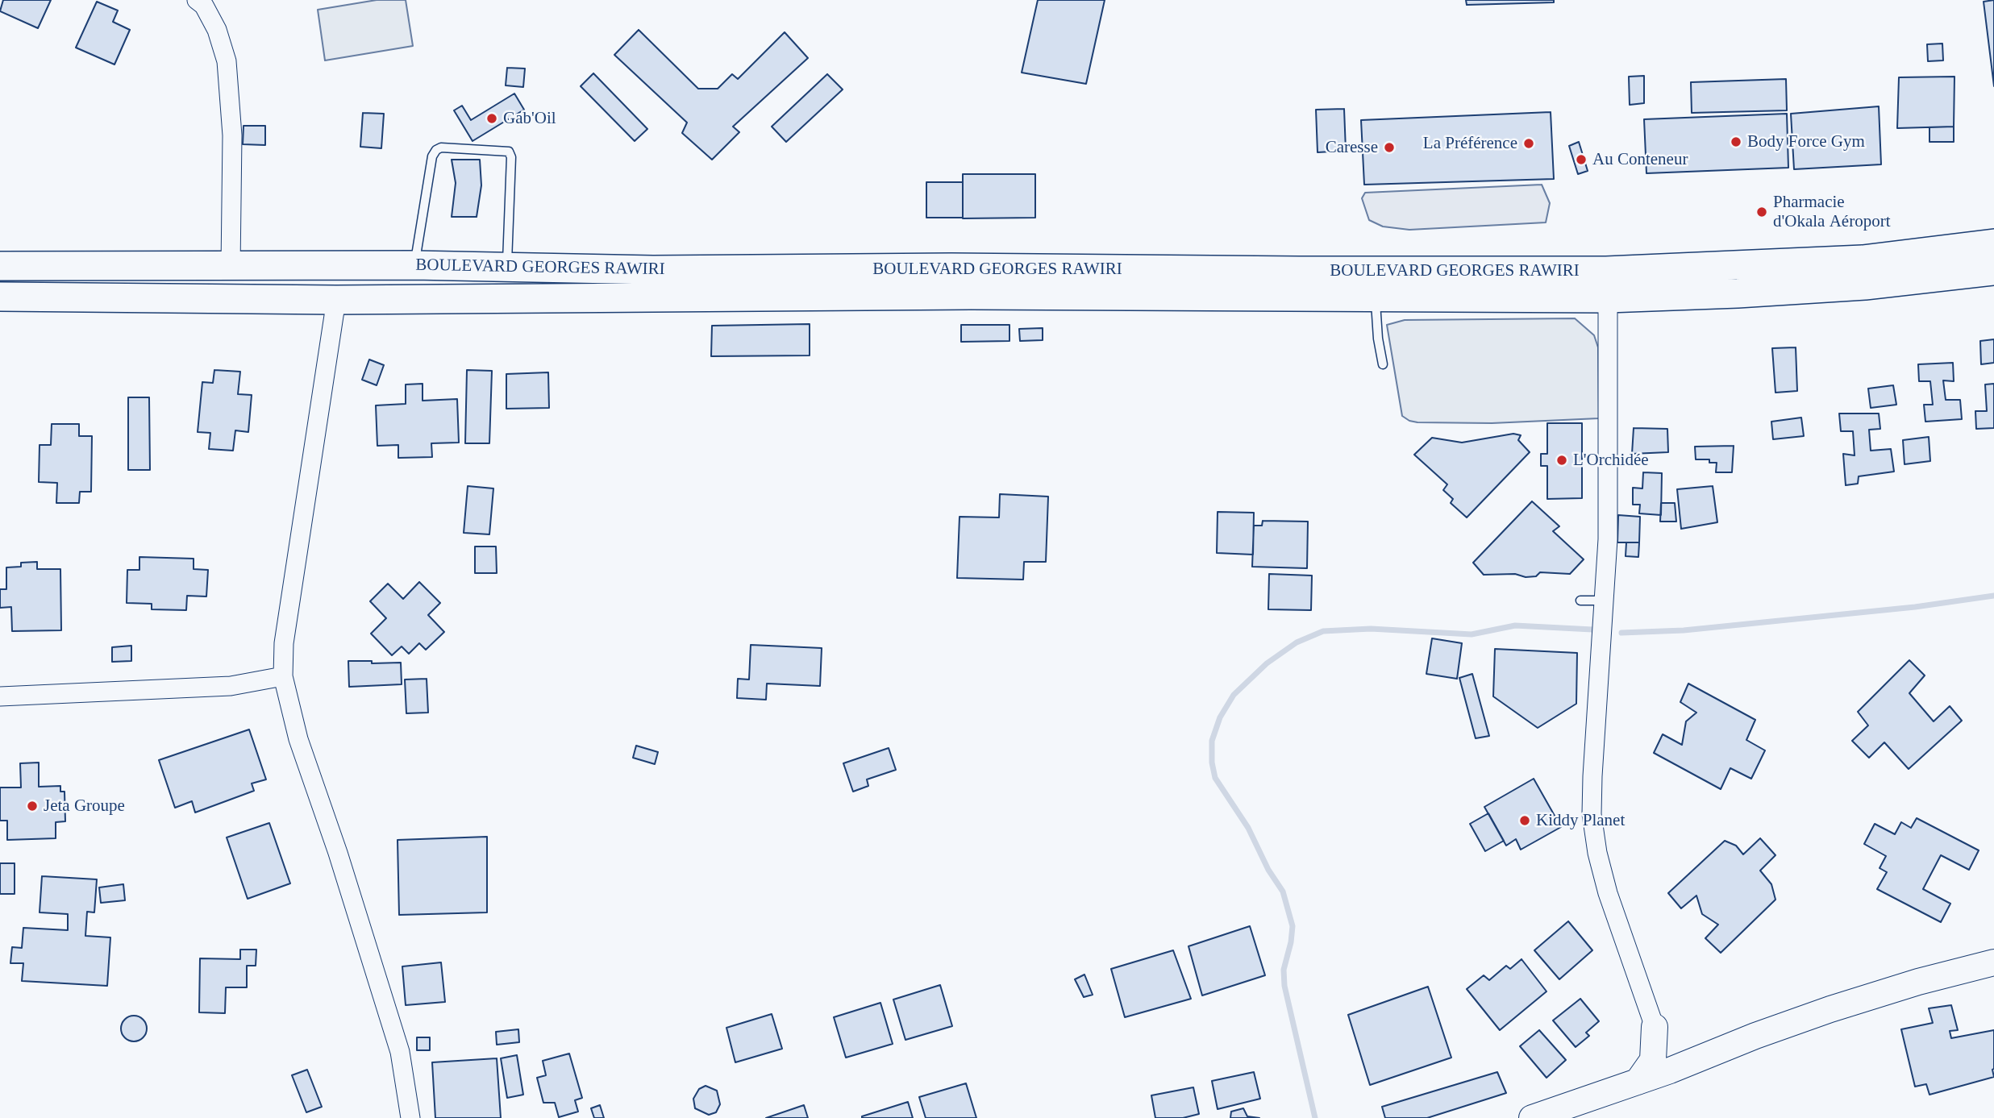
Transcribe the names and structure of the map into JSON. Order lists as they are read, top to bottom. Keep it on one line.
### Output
{"streets":{"main road":["BOULEVARD GEORGES RAWIRI"]},"places":["Gab'Oil","Body Force Gym","La Préférence","Caresse","Au Conteneur","Pharmacie d'Okala Aéroport","L'Orchidée","Jeta Groupe","Kiddy Planet"]}
